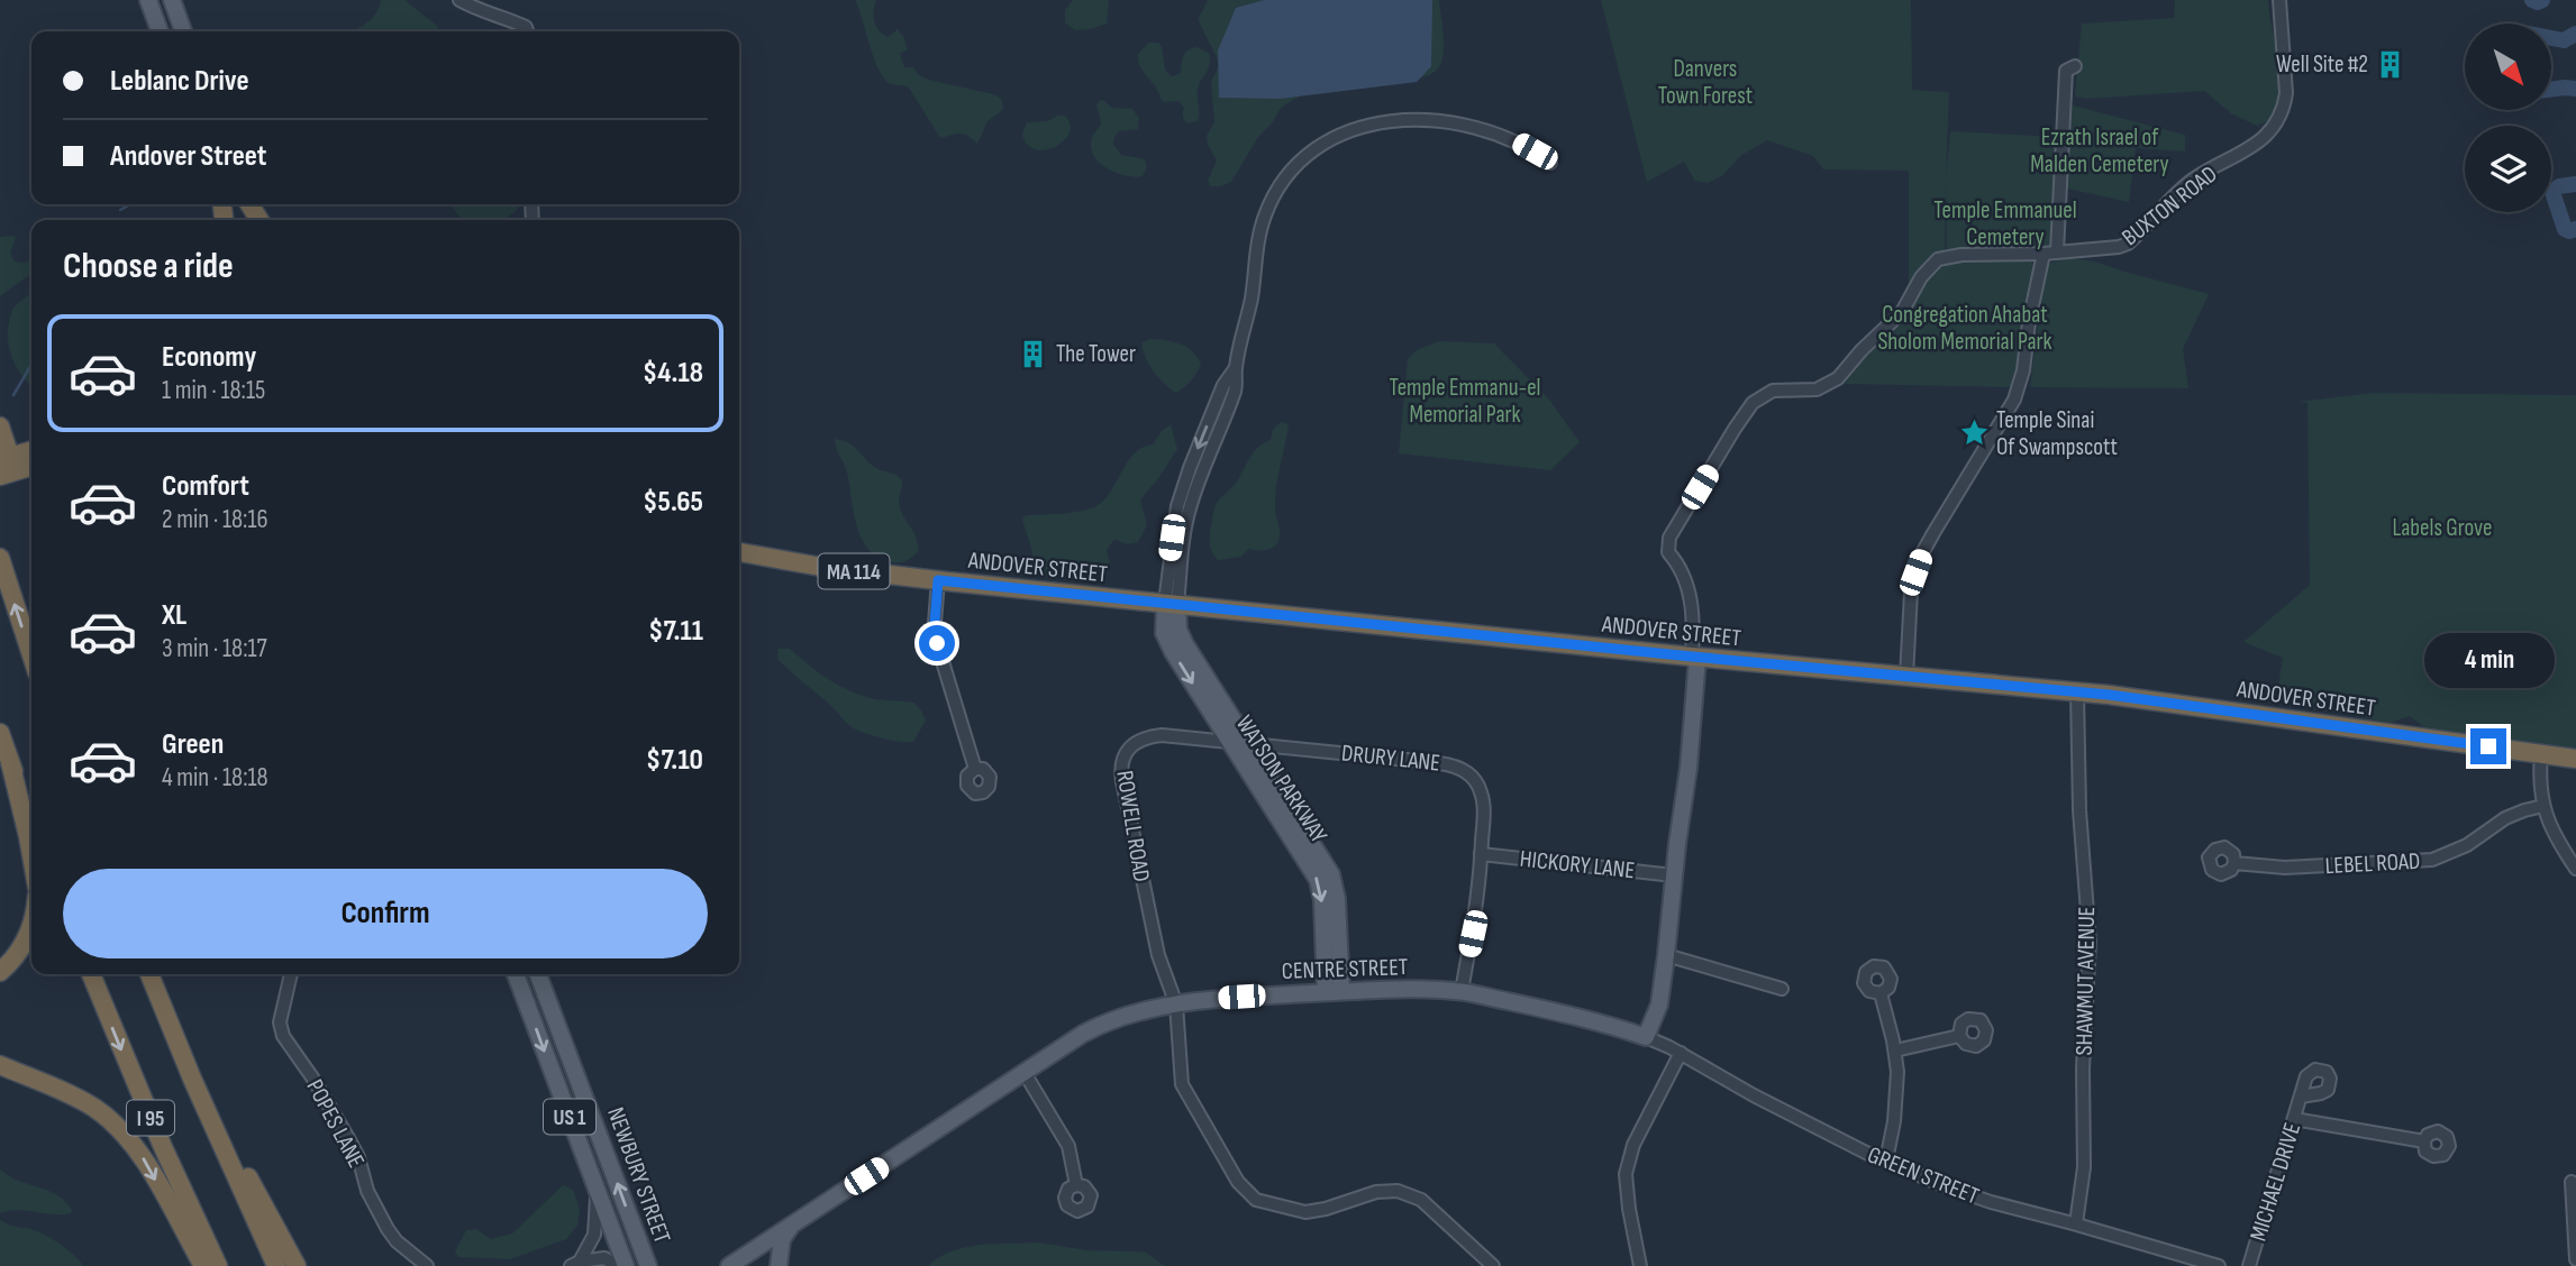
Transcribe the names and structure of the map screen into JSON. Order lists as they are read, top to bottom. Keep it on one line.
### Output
{"streets":{"highway":["ANDOVER STREET","MA 114","I 95"],"main road":["WATSON PARKWAY","CENTRE STREET","US 1","NEWBURY STREET"],"street":["BUXTON ROAD","DRURY LANE","ROWELL ROAD","LEBEL ROAD","HICKORY LANE","SHAWMUT AVENUE","POPES LANE","GREEN STREET","MICHAEL DRIVE"]},"crossings":[["BUXTON ROAD","ANDOVER STREET"],["ANDOVER STREET","WATSON PARKWAY"],["ANDOVER STREET","SHAWMUT AVENUE"],["DRURY LANE","WATSON PARKWAY"],["DRURY LANE","ROWELL ROAD"],["DRURY LANE","HICKORY LANE"],["DRURY LANE","CENTRE STREET"],["WATSON PARKWAY","ROWELL ROAD"],["WATSON PARKWAY","CENTRE STREET"],["ROWELL ROAD","CENTRE STREET"],["CENTRE STREET","GREEN STREET"],["SHAWMUT AVENUE","GREEN STREET"]],"parks":["Danvers Town Forest","Ezrath Israel of Malden Cemetery","Temple Emmanuel Cemetery","Congregation Ahabat Sholom Memorial Park","Temple Emmanu-el Memorial Park","Labels Grove"],"places":{"building":["Well Site #2","The Tower"],"place":["Temple Sinai Of Swampscott"]},"north":"bottom right","page":{"banner":["Leblanc Drive","Andover Street"],"heading":"Choose a ride","list":[{"name":"Economy","note":"1 min · 18:15","value":"$4.18"},{"name":"Comfort","note":"2 min · 18:16","value":"$5.65"},{"name":"XL","note":"3 min · 18:17","value":"$7.11"},{"name":"Green","note":"4 min · 18:18","value":"$7.10"}],"bubble":"4 min","buttons":"Confirm"}}
